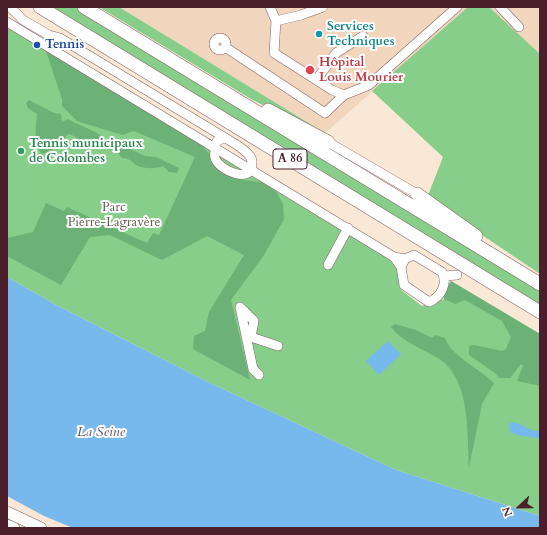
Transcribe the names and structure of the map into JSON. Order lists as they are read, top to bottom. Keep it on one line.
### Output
{"streets":{"highway":["A 86"]},"water":["La Seine"],"parks":["Parc Pierre-Lagravère"],"places":["Services Techniques","Tennis","Hôpital Louis Mourier","Tennis municipaux de Colombes"],"north":"left"}
